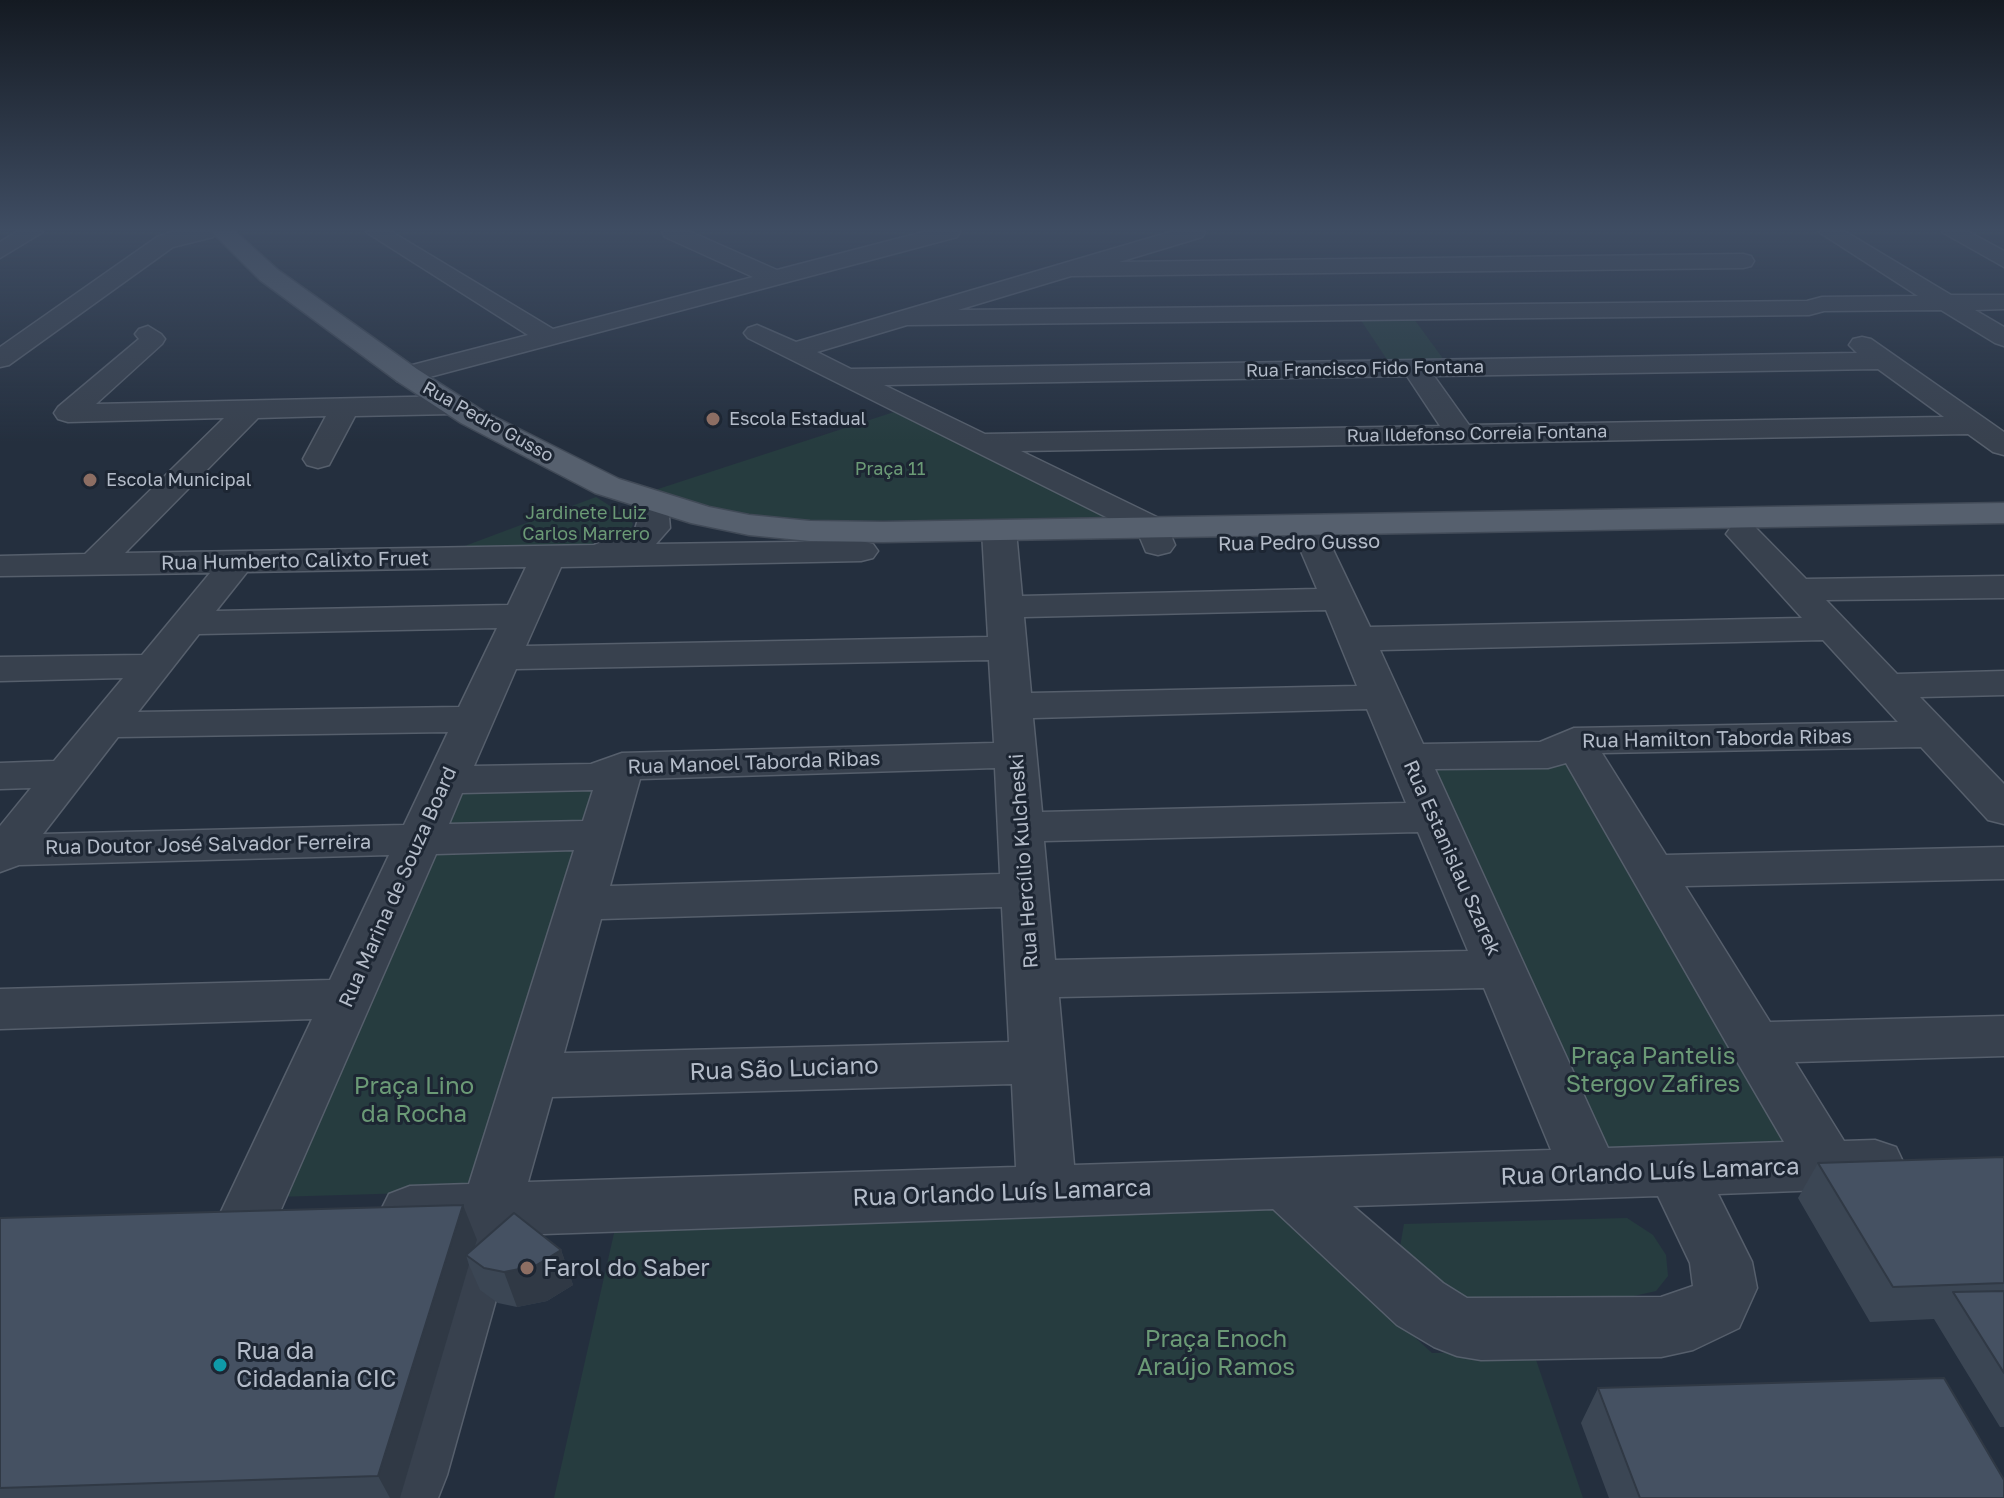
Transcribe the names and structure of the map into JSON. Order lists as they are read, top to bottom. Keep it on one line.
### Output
{"streets":{"main road":["Rua Pedro Gusso"],"street":["Rua Francisco Fido Fontana","Rua Ildefonso Correia Fontana","Rua Humberto Calixto Fruet","Rua Hamilton Taborda Ribas","Rua Manoel Taborda Ribas","Rua Doutor José Salvador Ferreira","Rua Estanislau Szarek","Rua Hercílio Kulcheski","Rua Marina de Souza Board","Rua São Luciano","Rua Orlando Luís Lamarca"]},"crossings":[["Rua Pedro Gusso","Rua Humberto Calixto Fruet"],["Rua Pedro Gusso","Rua Estanislau Szarek"],["Rua Pedro Gusso","Rua Hercílio Kulcheski"],["Rua Humberto Calixto Fruet","Rua Marina de Souza Board"],["Rua Hamilton Taborda Ribas","Rua Estanislau Szarek"],["Rua Manoel Taborda Ribas","Rua Hercílio Kulcheski"],["Rua Manoel Taborda Ribas","Rua Marina de Souza Board"],["Rua Doutor José Salvador Ferreira","Rua Marina de Souza Board"],["Rua Estanislau Szarek","Rua Orlando Luís Lamarca"],["Rua Hercílio Kulcheski","Rua São Luciano"],["Rua Hercílio Kulcheski","Rua Orlando Luís Lamarca"],["Rua Marina de Souza Board","Rua Orlando Luís Lamarca"]],"parks":["Praça 11","Jardinete Luiz Carlos Marrero","Praça Pantelis Stergov Zafires","Praça Lino da Rocha","Praça Enoch Araújo Ramos"],"places":["Escola Estadual","Escola Municipal","Farol do Saber","Rua da Cidadania CIC"]}
